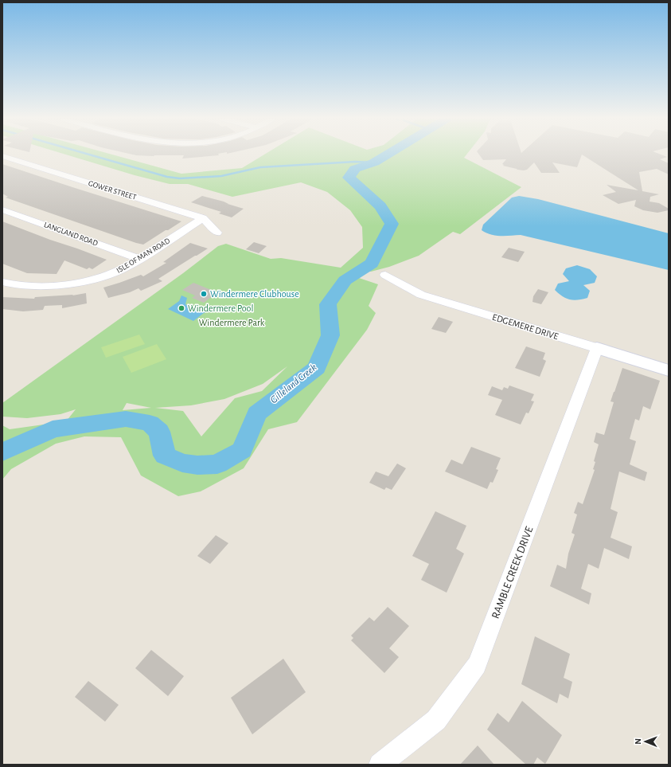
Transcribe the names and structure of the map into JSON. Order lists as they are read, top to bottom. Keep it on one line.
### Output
{"streets":{"street":["GOWER STREET","LANGLAND ROAD","ISLE OF MAN ROAD","EDGEMERE DRIVE","RAMBLE CREEK DRIVE"]},"crossings":[["GOWER STREET","ISLE OF MAN ROAD"],["LANGLAND ROAD","ISLE OF MAN ROAD"],["EDGEMERE DRIVE","RAMBLE CREEK DRIVE"]],"water":["Gilleland Creek"],"parks":["Windermere Park"],"places":["Windermere Clubhouse","Windermere Pool"],"north":"left"}
